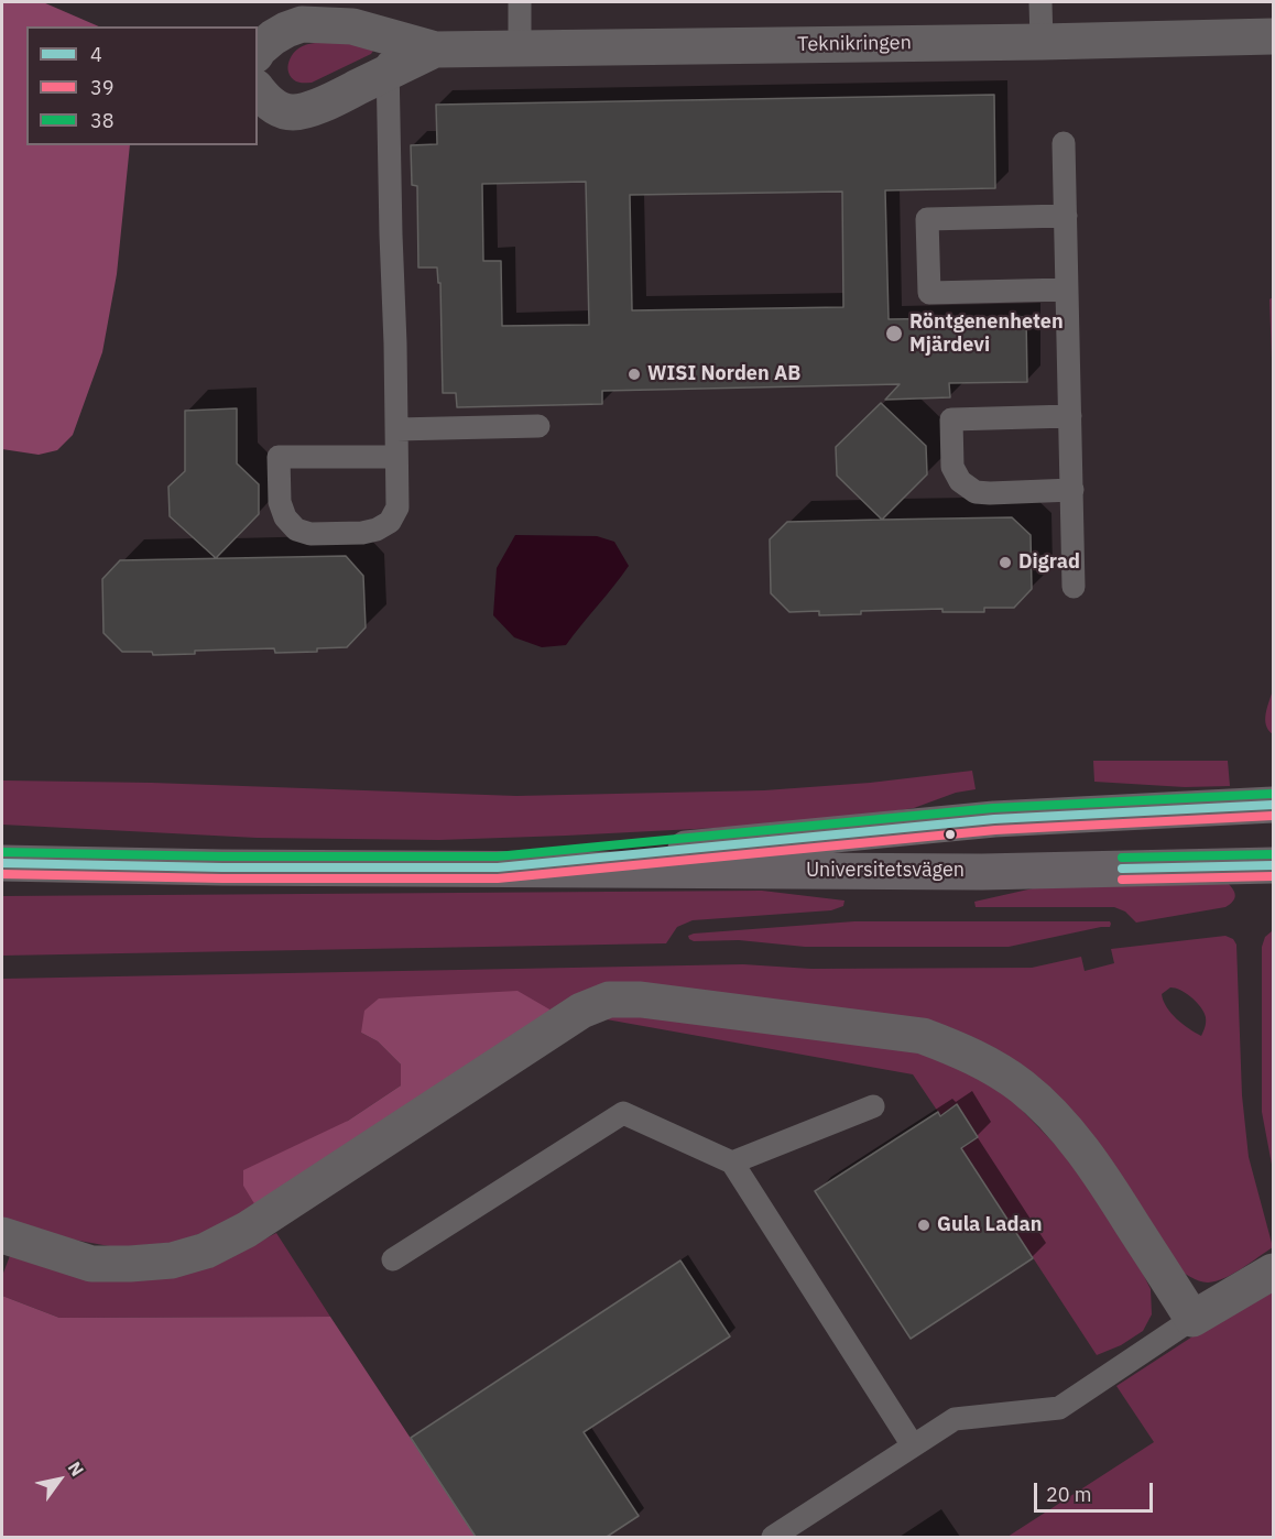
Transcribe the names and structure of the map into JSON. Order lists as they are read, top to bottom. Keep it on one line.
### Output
{"streets":{"main road":["Universitetsvägen"],"street":["Teknikringen"]},"places":["Röntgenenheten Mjärdevi","WISI Norden AB","Digrad","Gula Ladan"],"lines":["transit line 38","transit line 4","transit line 39"],"legend":["4","39","38"],"scale_bar":"20 m","north":"top right"}
